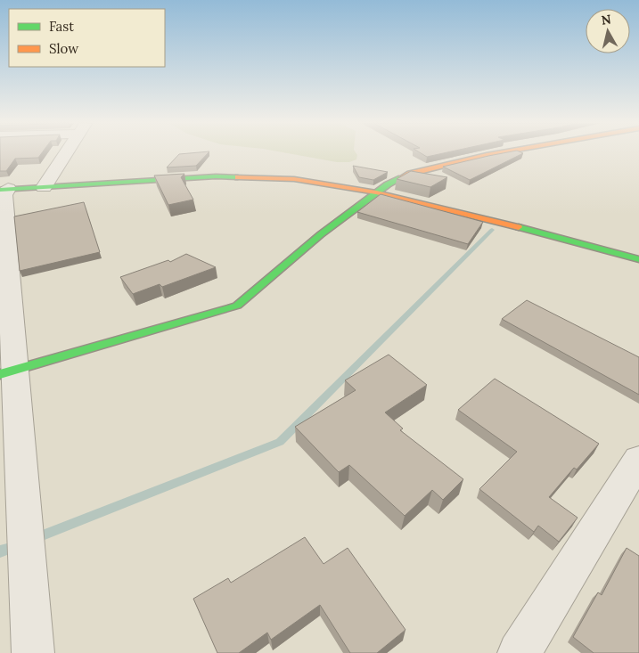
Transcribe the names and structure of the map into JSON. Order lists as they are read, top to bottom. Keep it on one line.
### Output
{"legend":["Fast","Slow"],"north":"top"}
